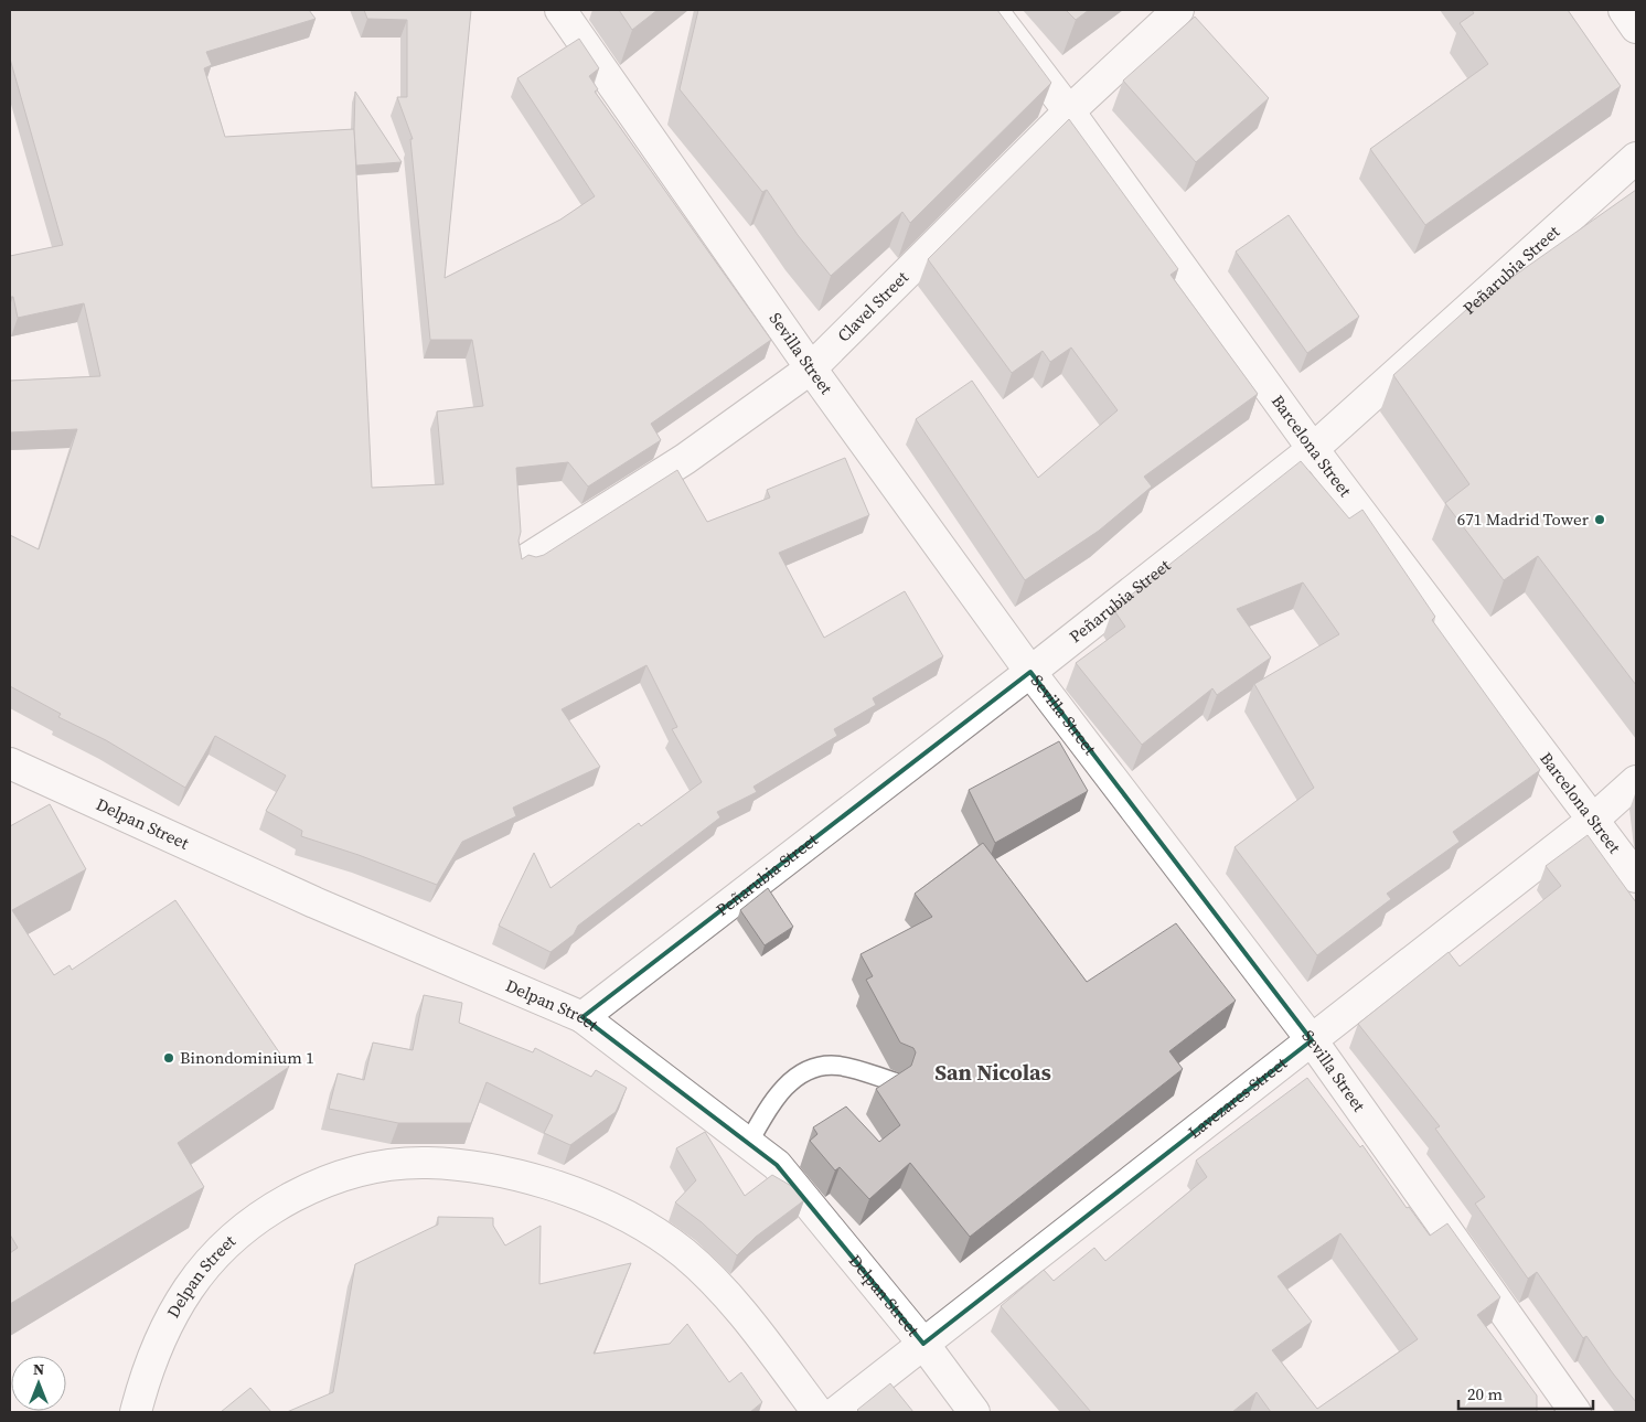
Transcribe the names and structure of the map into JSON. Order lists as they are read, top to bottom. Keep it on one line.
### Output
{"streets":{"street":["Peñarubia Street","Clavel Street","Sevilla Street","Barcelona Street","Delpan Street","Lavezares Street"]},"crossings":[["Peñarubia Street","Sevilla Street"],["Peñarubia Street","Barcelona Street"],["Peñarubia Street","Delpan Street"],["Clavel Street","Sevilla Street"],["Clavel Street","Barcelona Street"],["Sevilla Street","Lavezares Street"],["Barcelona Street","Lavezares Street"],["Delpan Street","Lavezares Street"]],"districts":["San Nicolas"],"places":["671 Madrid Tower","Binondominium 1"],"scale_bar":"20 m","north":"top"}
